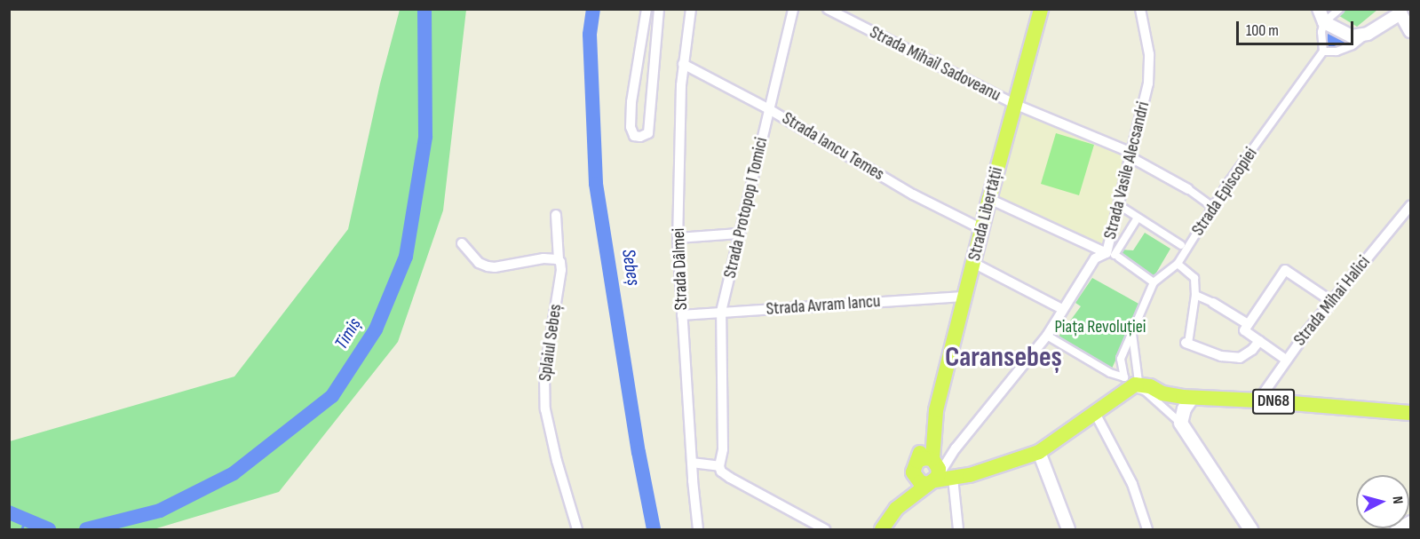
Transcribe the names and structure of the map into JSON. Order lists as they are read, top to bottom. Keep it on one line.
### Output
{"streets":{"main road":["Strada Libertății","DN68"],"street":["Strada Mihail Sadoveanu","Strada Iancu Temes","Strada Vasile Alecsandri","Strada Episcopiei","Strada Protopop I Tomici","Strada Dâlmei","Strada Mihai Halici","Strada Avram Iancu","Splaiul Sebeș"]},"crossings":[["Strada Mihail Sadoveanu","Strada Vasile Alecsandri"],["Strada Mihail Sadoveanu","Strada Libertății"],["Strada Iancu Temes","Strada Protopop I Tomici"],["Strada Iancu Temes","Strada Libertății"],["Strada Iancu Temes","Strada Dâlmei"],["Strada Vasile Alecsandri","Strada Episcopiei"],["Strada Vasile Alecsandri","Strada Libertății"],["Strada Protopop I Tomici","Strada Avram Iancu"],["Strada Libertății","Strada Avram Iancu"],["Strada Dâlmei","Strada Avram Iancu"],["Strada Mihai Halici","DN68"]],"districts":["Caransebeș"],"water":["Sebeș","Timiș"],"parks":["Piața Revoluției"],"scale_bar":"100 m","north":"right"}
